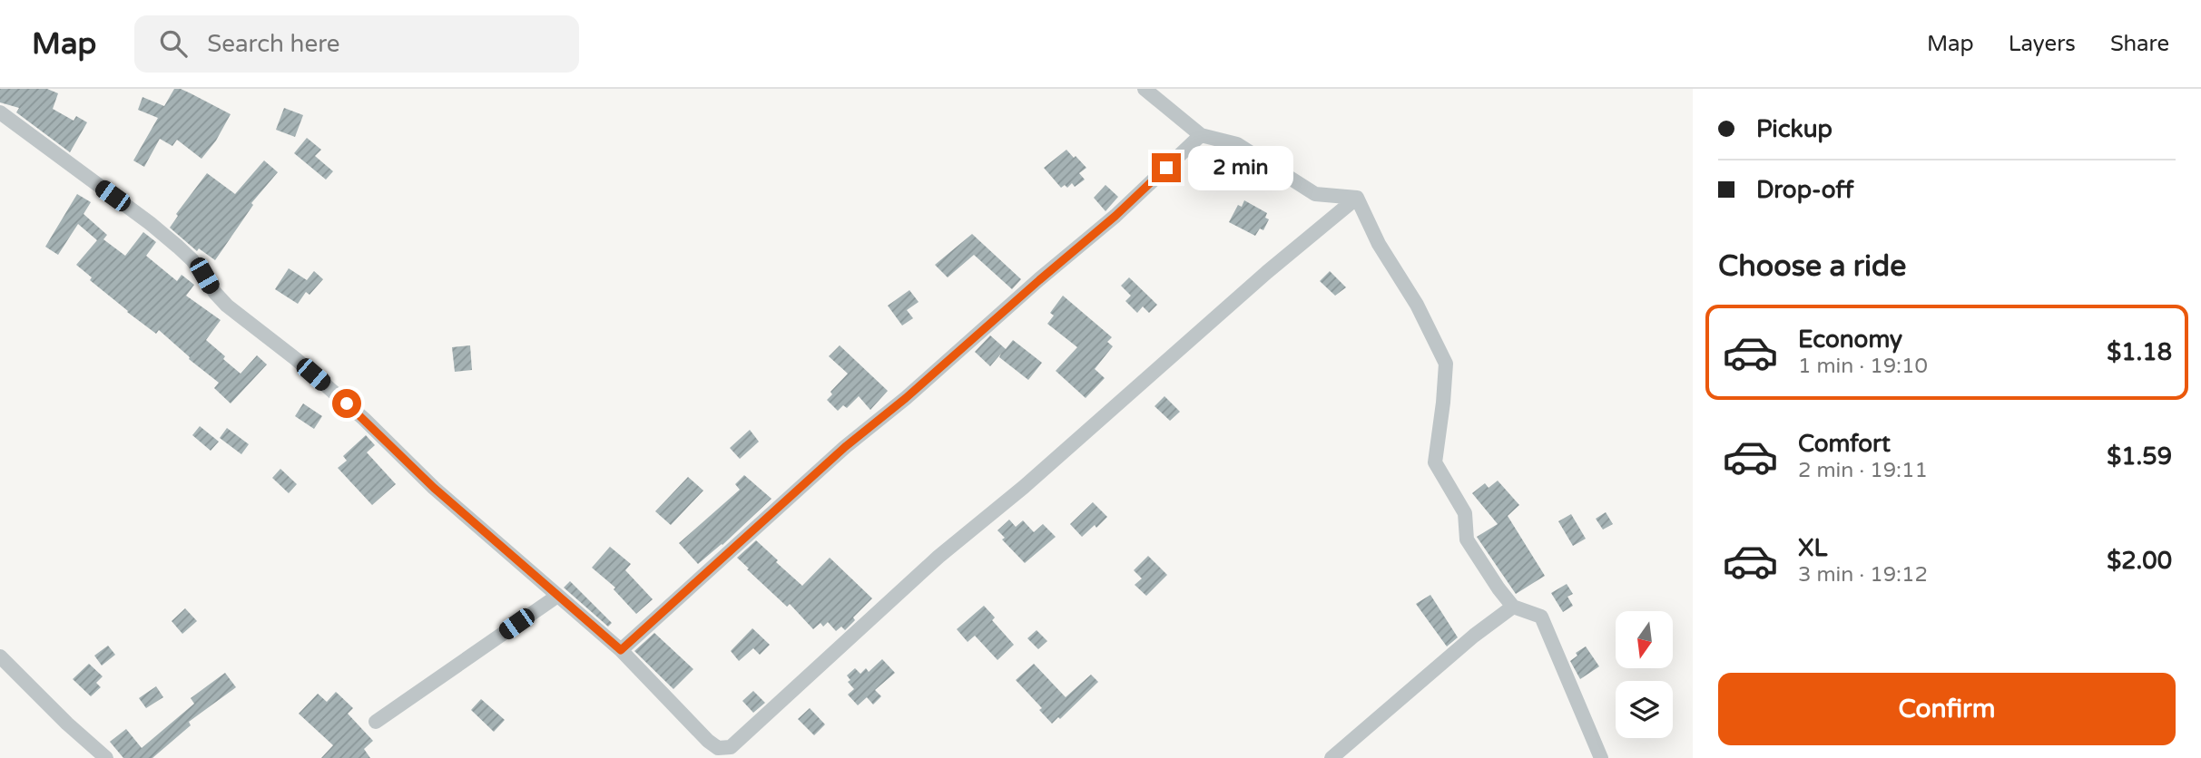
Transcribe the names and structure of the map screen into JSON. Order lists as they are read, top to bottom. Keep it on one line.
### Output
{"north":"bottom","page":{"header":"Map","search":"Search here","nav":["Map","Layers","Share"],"banner":["Pickup","Drop-off"],"bubble":"2 min","heading":"Choose a ride","list":[{"name":"Economy","note":"1 min · 19:10","value":"$1.18"},{"name":"Comfort","note":"2 min · 19:11","value":"$1.59"},{"name":"XL","note":"3 min · 19:12","value":"$2.00"}],"buttons":"Confirm"}}
